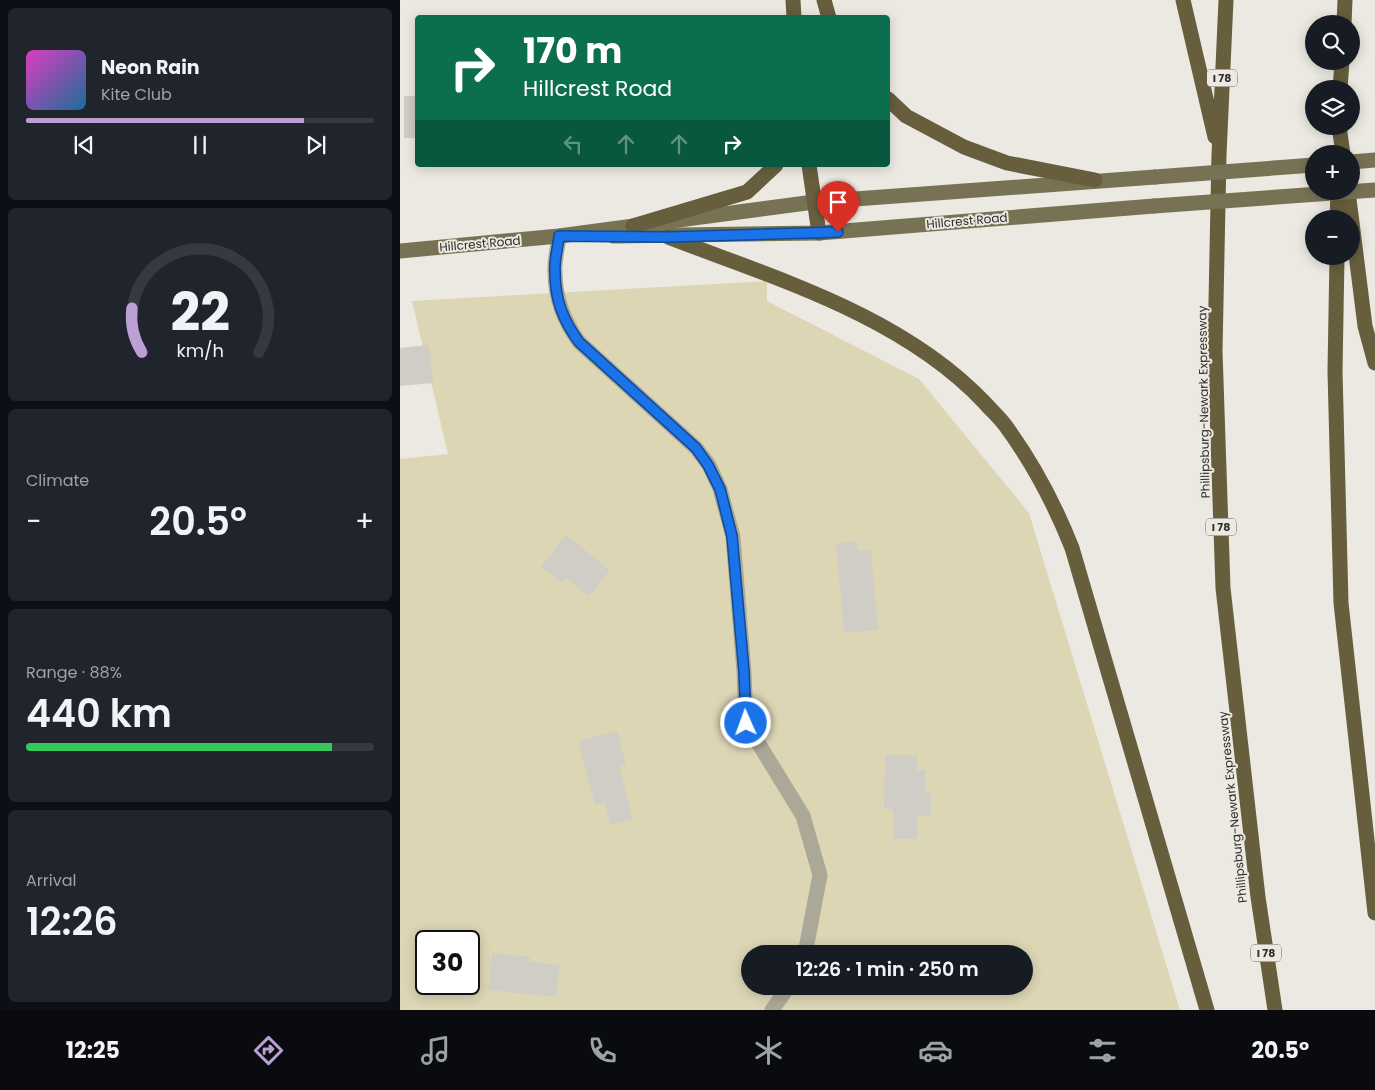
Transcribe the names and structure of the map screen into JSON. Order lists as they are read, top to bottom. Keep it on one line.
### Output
{"streets":{"highway":["I 78","Phillipsburg-Newark Expressway"],"main road":["Hillcrest Road"]},"page":{"map_buttons":["+","−"],"turn":["170 m","Hillcrest Road"],"song":["Neon Rain","Kite Club"],"tile":["Climate",["Range · 88%","440 km"],["Arrival","12:26"]],"heat":["−","20.5°","+"],"limit":"30","trip":"12:26 · 1 min · 250 m","tabs":["12:25","20.5°"],"gauge":["22","km/h"]}}
